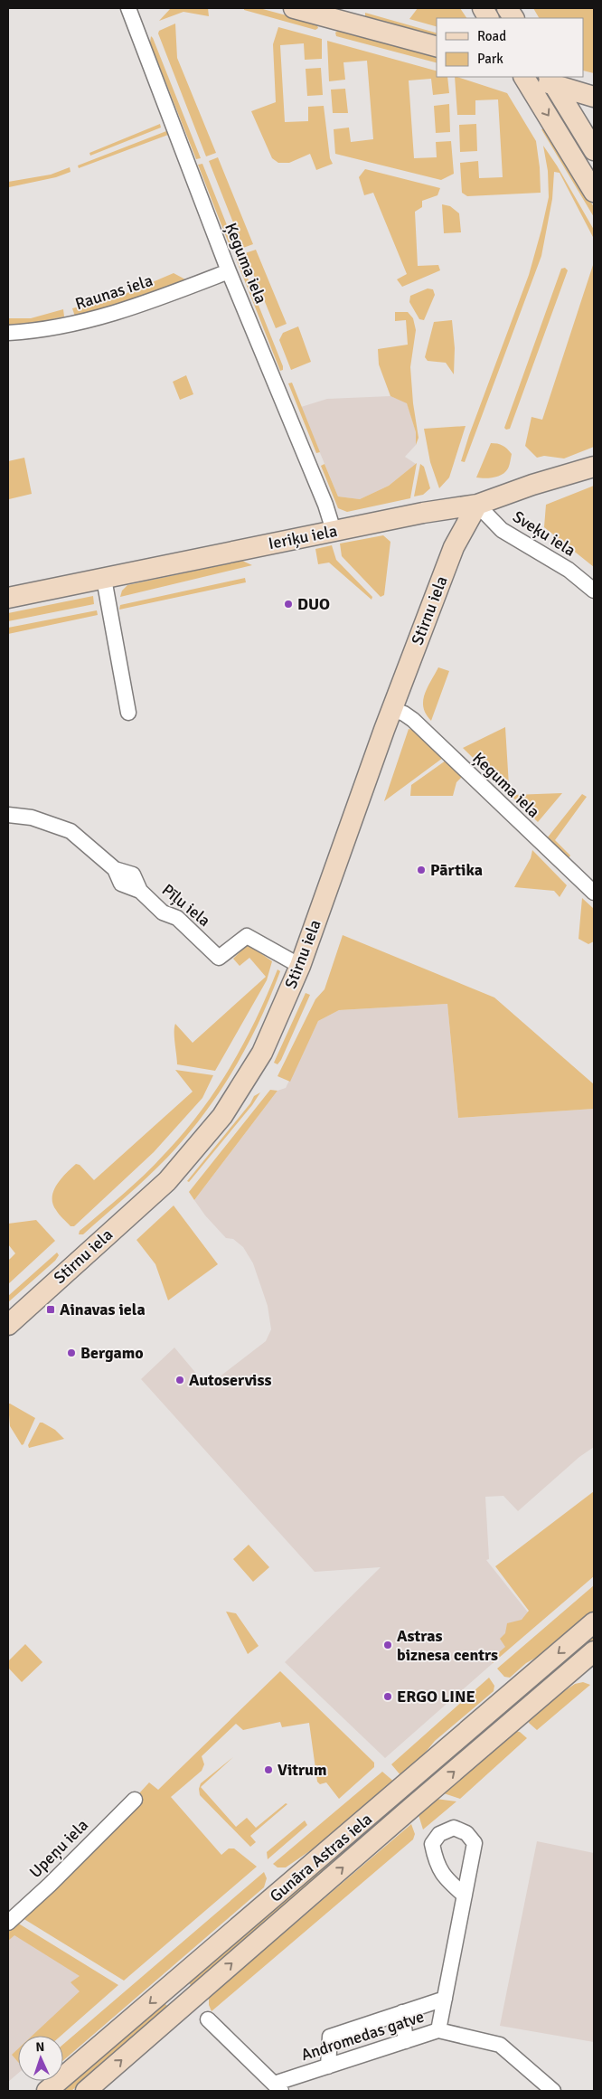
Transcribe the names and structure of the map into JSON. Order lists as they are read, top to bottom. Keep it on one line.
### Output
{"streets":{"main road":["Ieriķu iela","Stirnu iela","Gunāra Astras iela"],"street":["Ķeguma iela","Raunas iela","Sveķu iela","Pīļu iela","Upeņu iela","Andromedas gatve"]},"crossings":[["Ķeguma iela","Raunas iela"],["Ķeguma iela","Ieriķu iela"],["Ķeguma iela","Stirnu iela"],["Sveķu iela","Ieriķu iela"],["Sveķu iela","Stirnu iela"],["Ieriķu iela","Stirnu iela"],["Stirnu iela","Pīļu iela"]],"places":{"other":["DUO","Pārtika","Bergamo","Autoserviss","Astras biznesa centrs","ERGO LINE","Vitrum"],"transit":["Ainavas iela"]},"legend":["Road","Park"],"north":"top"}
